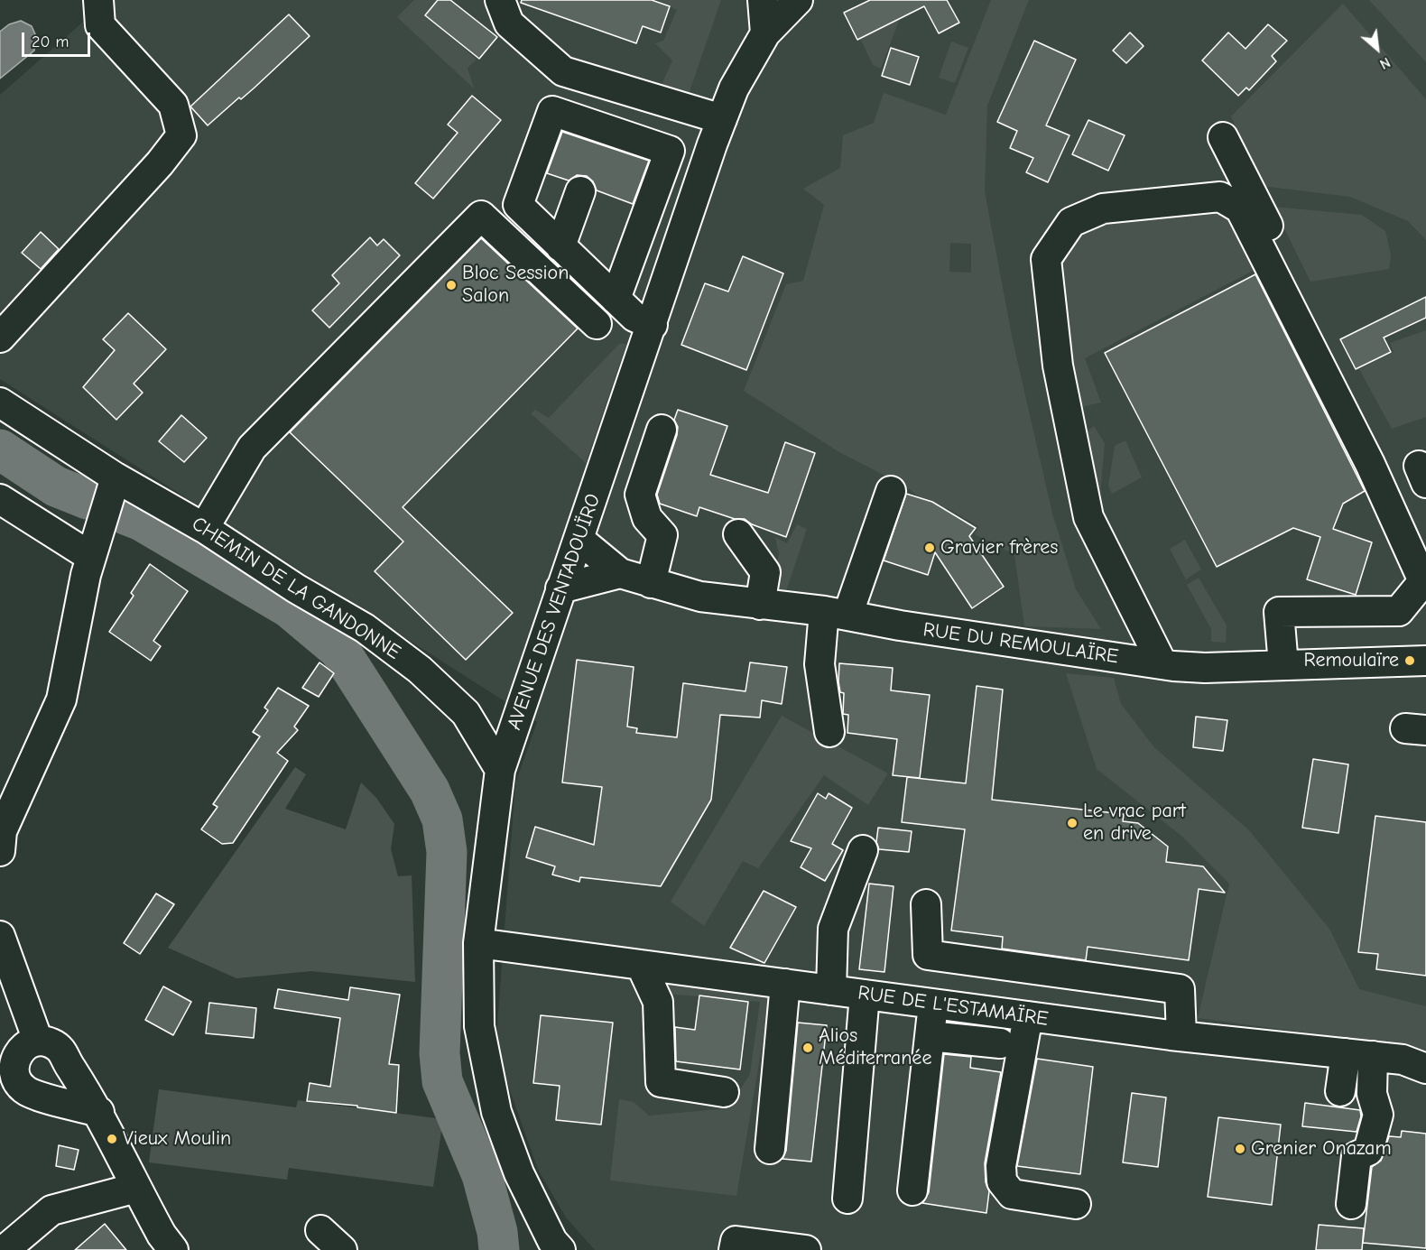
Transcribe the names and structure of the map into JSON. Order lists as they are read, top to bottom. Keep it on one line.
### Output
{"streets":{"street":["CHEMIN DE LA GANDONNE","AVENUE DES VENTADOUÏRO","RUE DU REMOULAÏRE","RUE DE L'ESTAMAÏRE"]},"crossings":[["CHEMIN DE LA GANDONNE","AVENUE DES VENTADOUÏRO"],["AVENUE DES VENTADOUÏRO","RUE DU REMOULAÏRE"],["AVENUE DES VENTADOUÏRO","RUE DE L'ESTAMAÏRE"]],"places":["Bloc Session Salon","Gravier frères","Remoulaïre","Le vrac part en drive","Alios Méditerranée","Vieux Moulin","Grenier Onazam"],"scale_bar":"20 m","north":"bottom right"}
